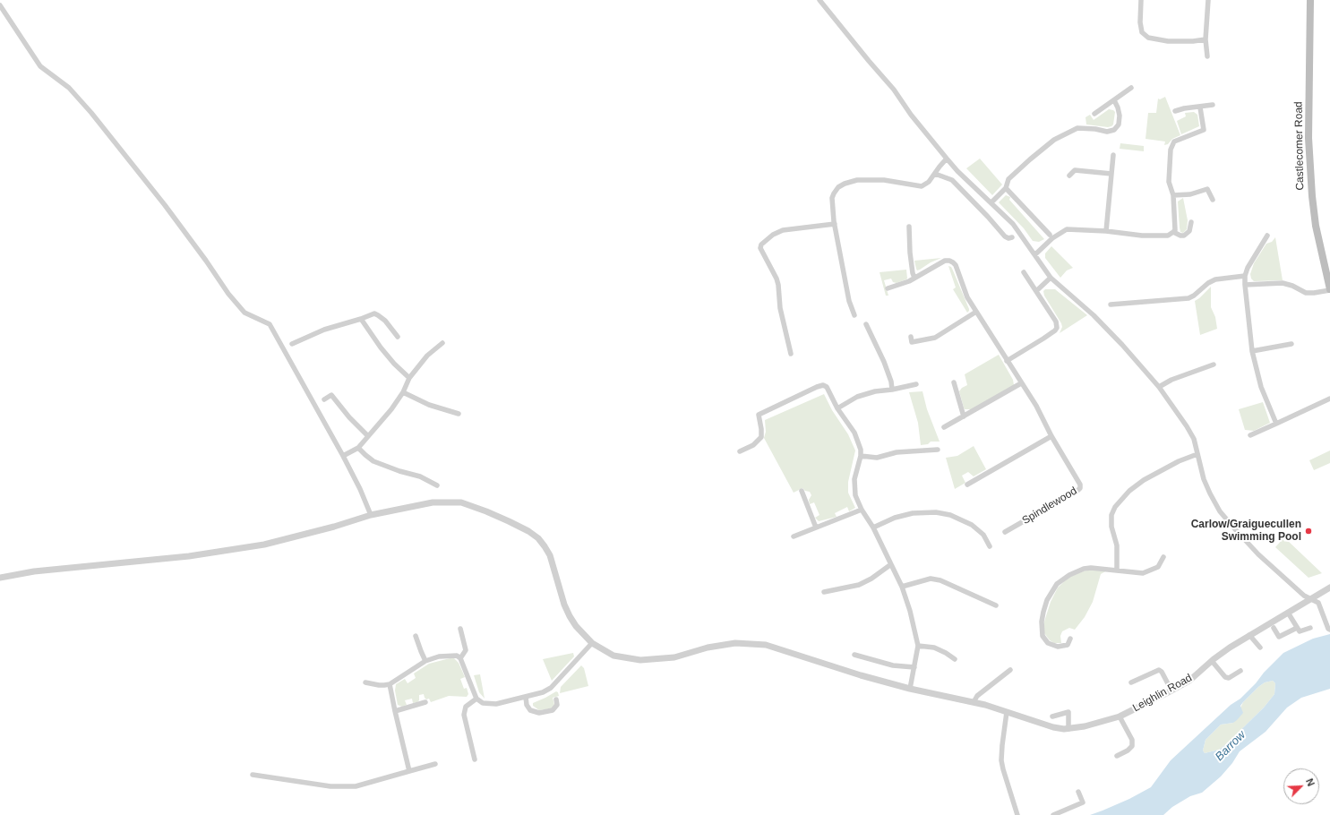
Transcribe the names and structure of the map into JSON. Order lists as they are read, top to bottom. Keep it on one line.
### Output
{"streets":{"main road":["Castlecomer Road"],"street":["Spindlewood","Leighlin Road"]},"water":["Barrow"],"places":["Carlow/Graiguecullen Swimming Pool"],"north":"top right"}
